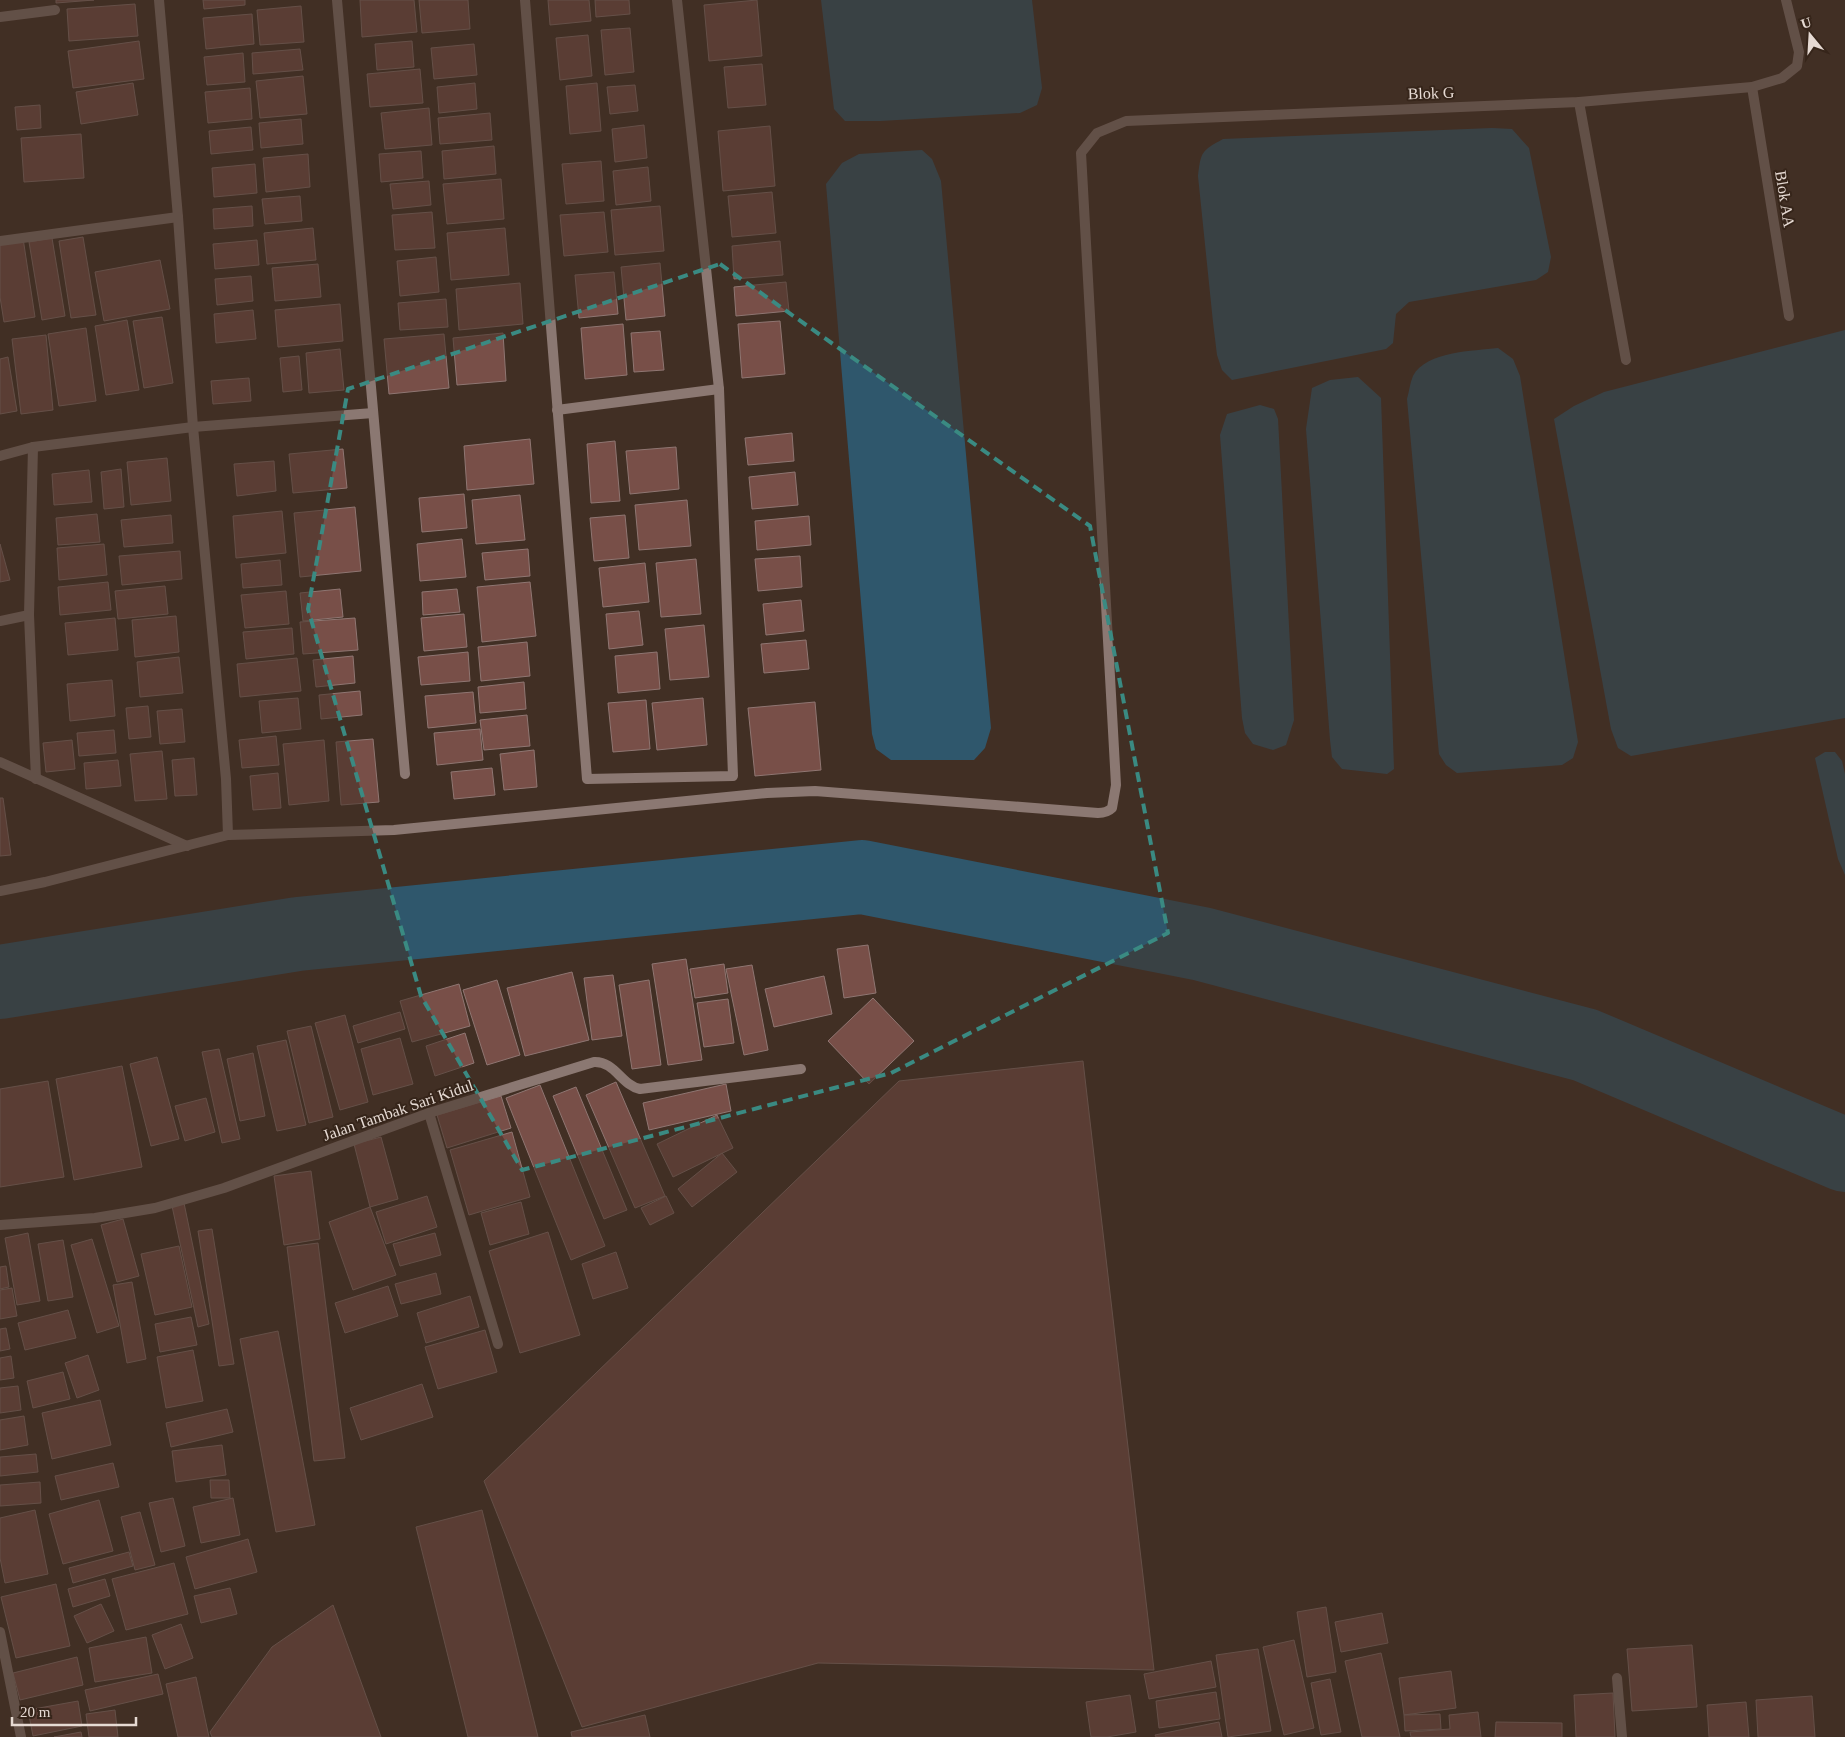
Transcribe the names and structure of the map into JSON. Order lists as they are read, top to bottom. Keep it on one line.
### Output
{"streets":{"street":["Blok G","Blok AA","Jalan Tambak Sari Kidul"]},"crossings":[["Blok G","Blok AA"]],"scale_bar":"20 m","north":"top"}
